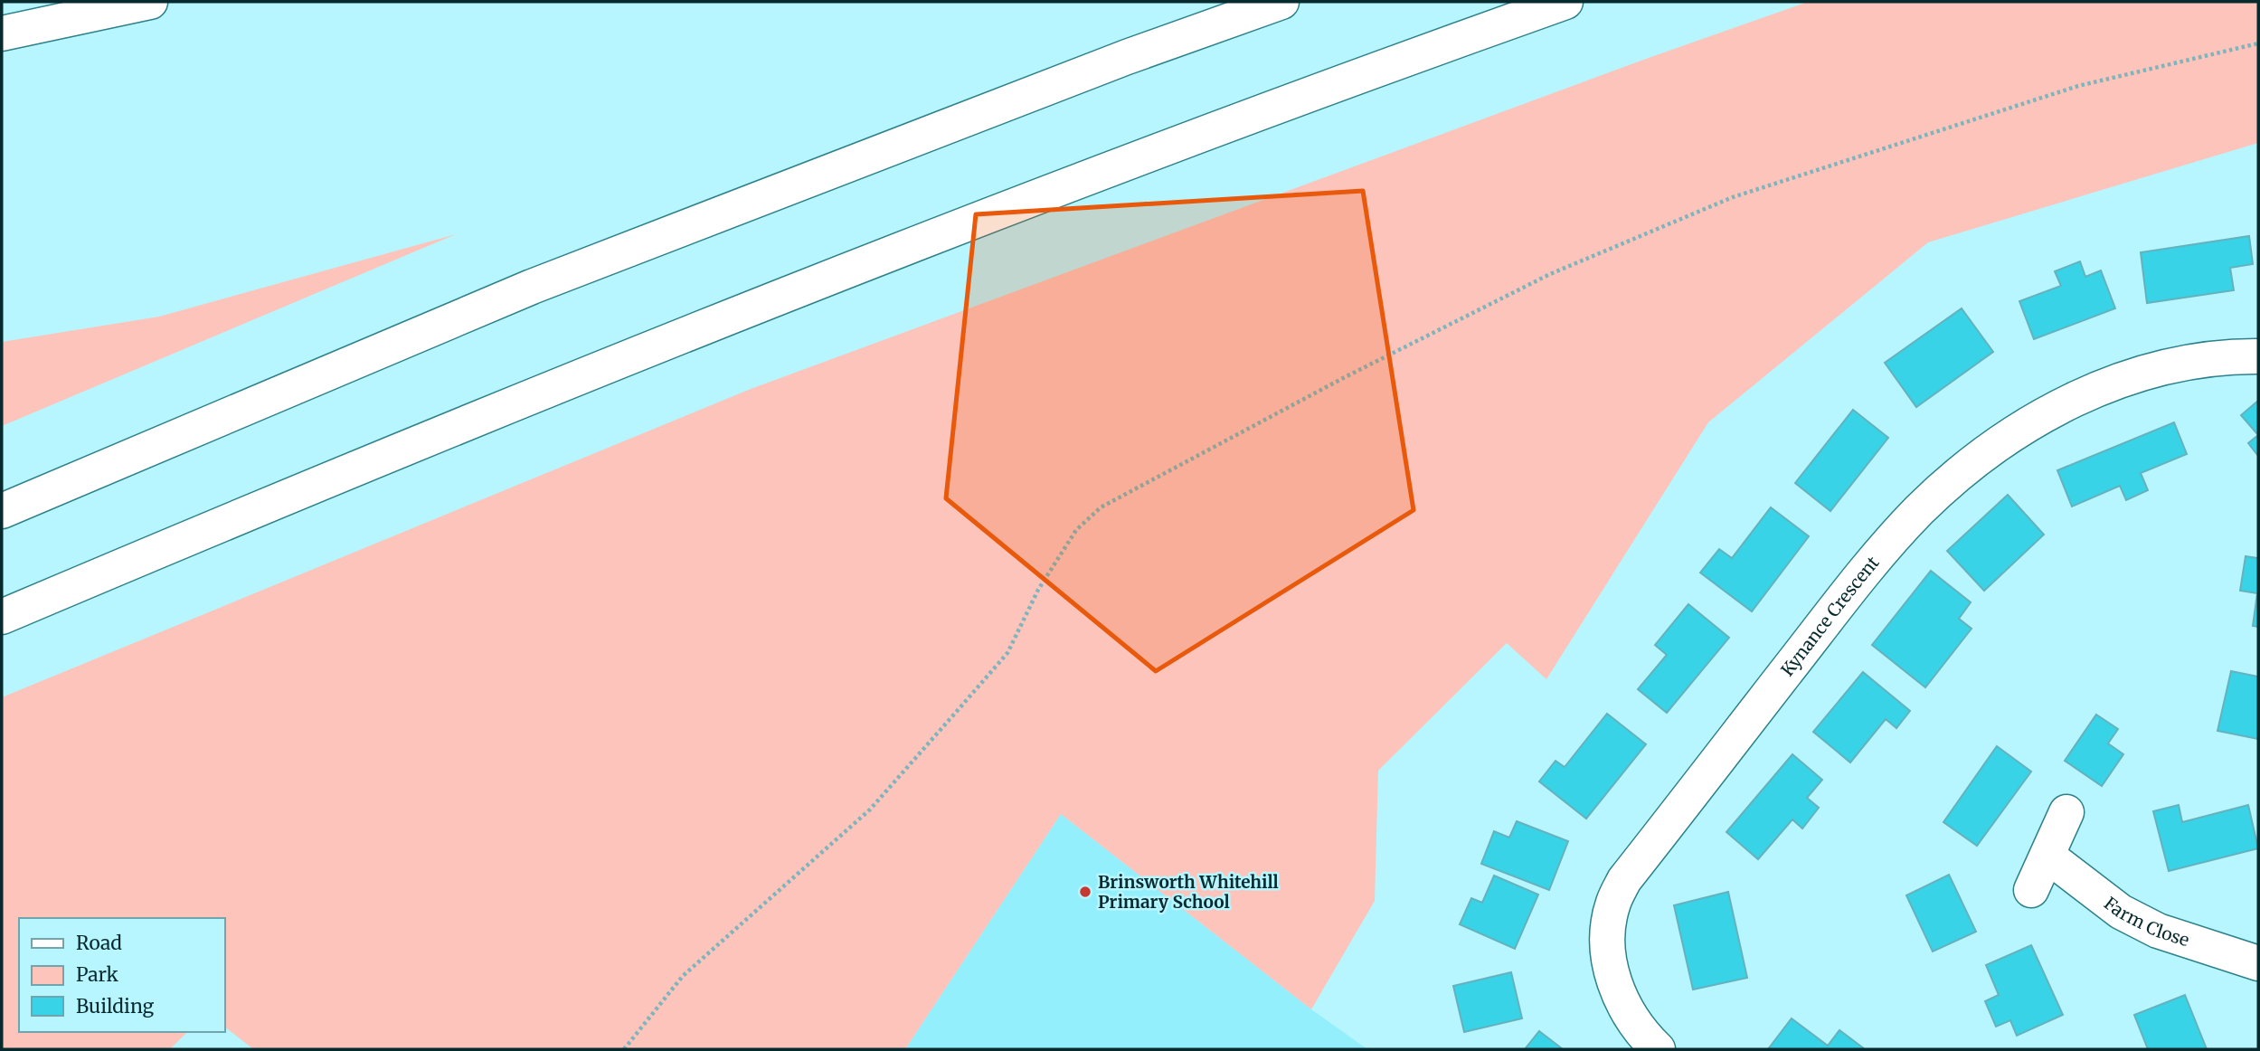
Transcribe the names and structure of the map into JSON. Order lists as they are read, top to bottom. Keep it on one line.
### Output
{"streets":{"main road":["Kynance Crescent","Farm Close"]},"places":["Brinsworth Whitehill Primary School"],"legend":["Road","Park","Building"]}
